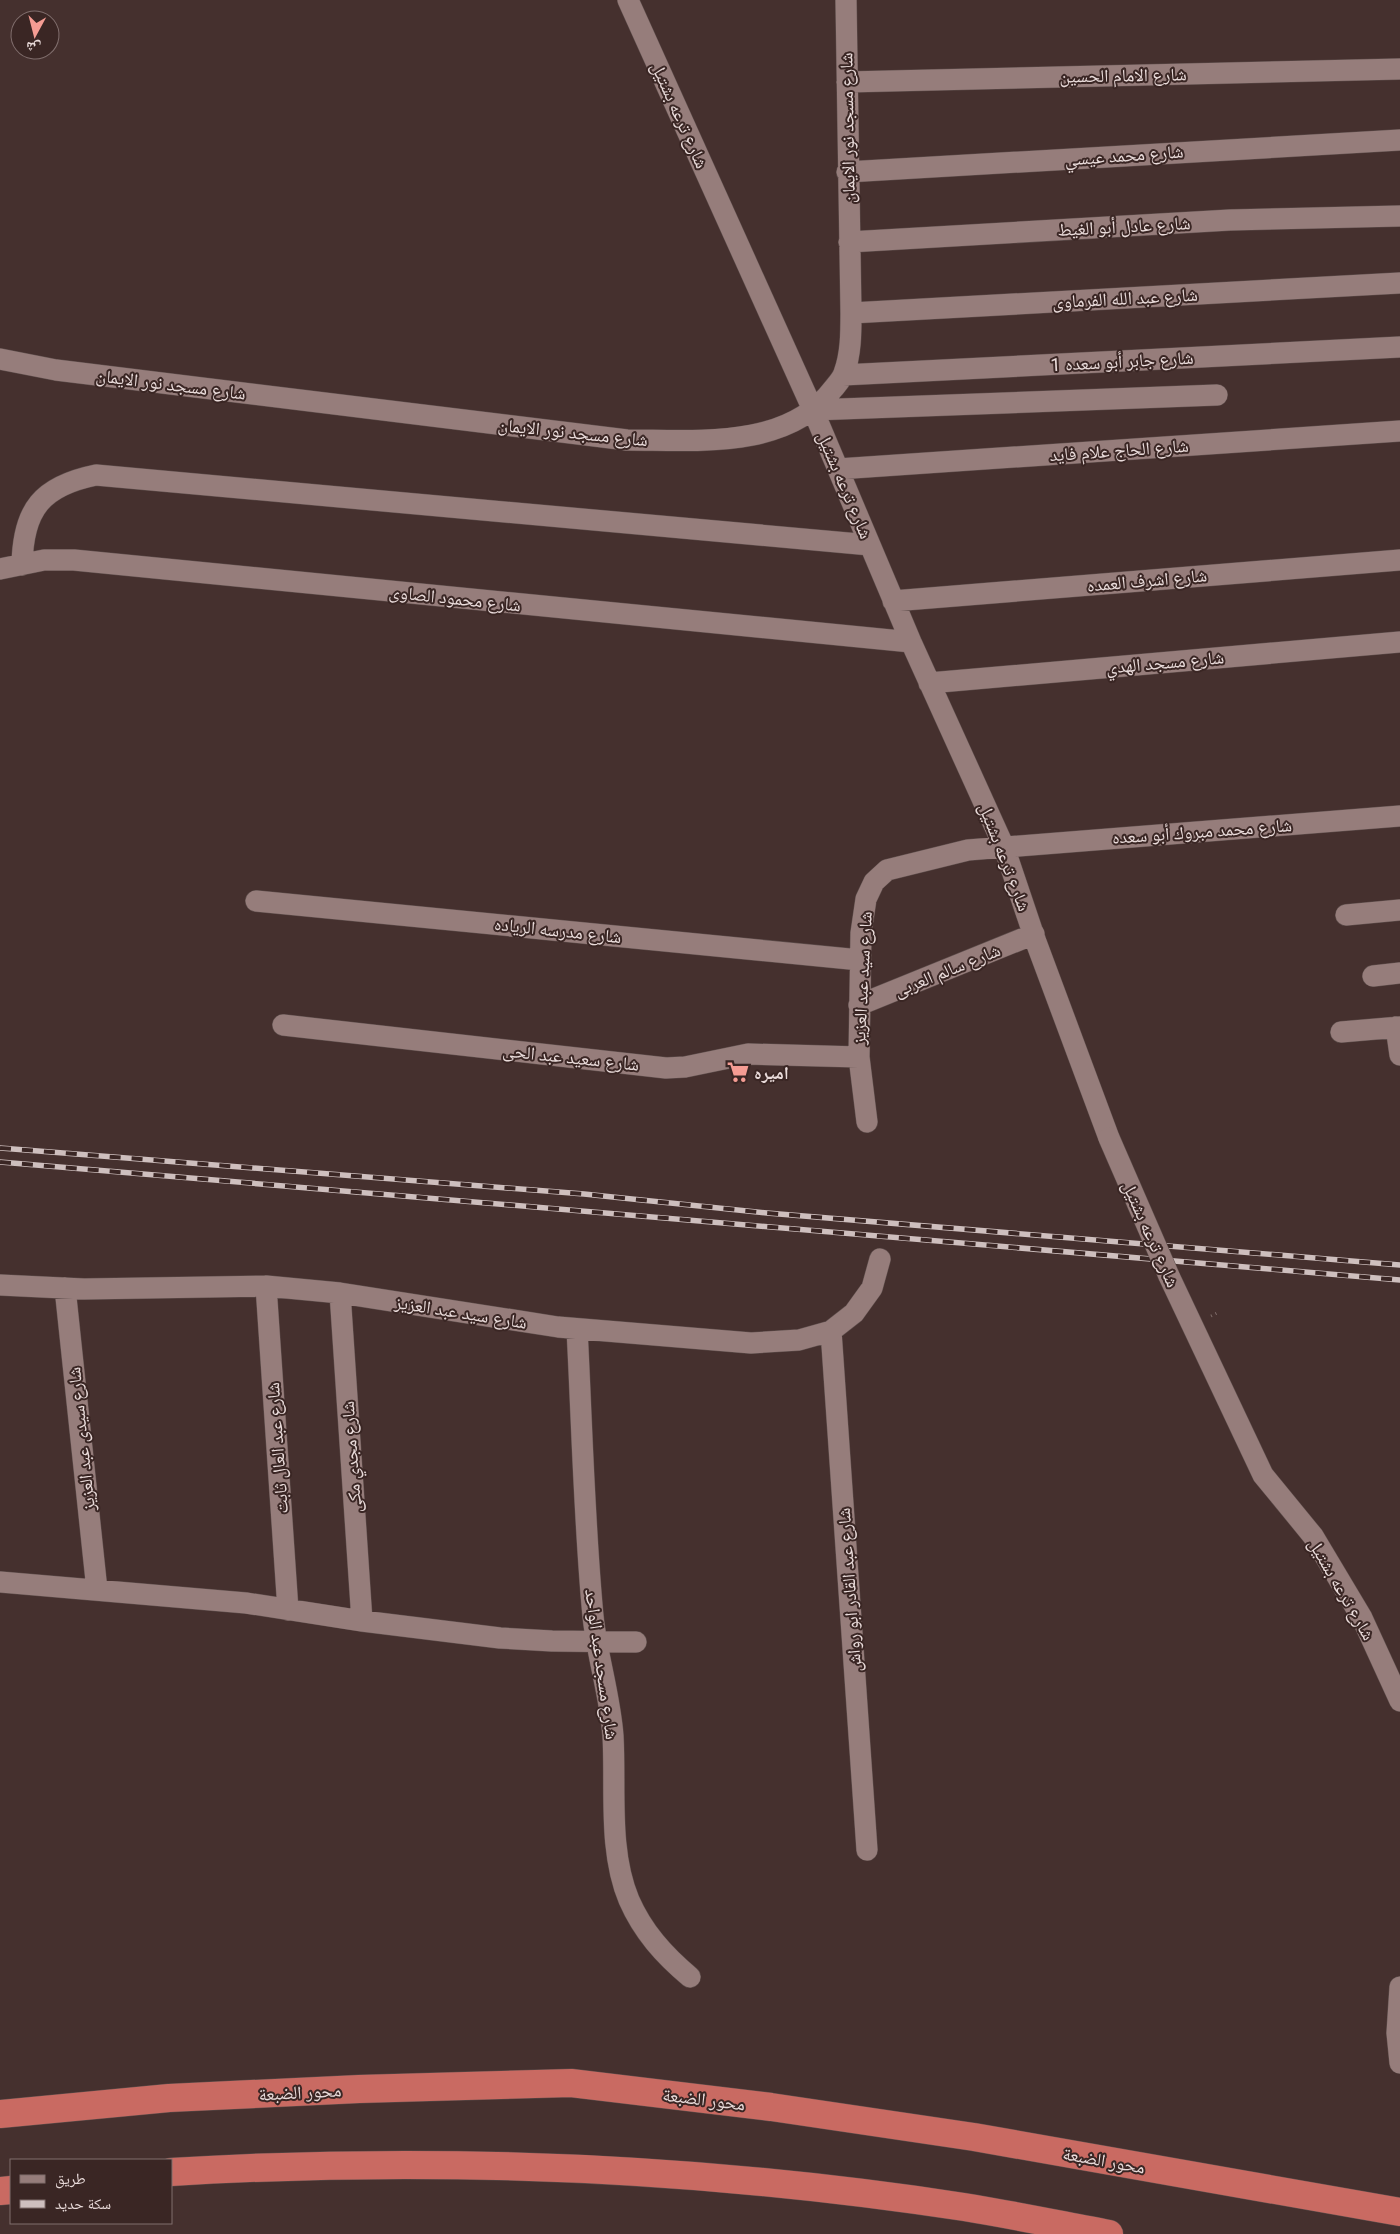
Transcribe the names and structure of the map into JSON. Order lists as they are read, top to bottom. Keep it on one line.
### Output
{"streets":{"highway":["محور الضبعة"],"street":["شارع الامام الحسين","شارع ترعه بشتيل","شارع مسجد نور الايمان","شارع محمد عيسي","شارع عادل أبو الغيط","شارع عبد الله الفرماوى","شارع جابر أبو سعده 1","شارع الحاج علام فايد","شارع اشرف العمده","شارع محمود الصاوى","شارع مسجد الهدي","شارع محمد مبروك أبو سعده","شارع مدرسه الرياده","شارع سالم العربى","شارع سيد عبد العزيز","شارع سعيد عبد الحى","شارع سيدى عبد العزيز","شارع عبد العال ثابت","شارع مجدي مكى","شارع عبد القادر ابو رواش","شارع مسجد عبد الواحد"]},"crossings":[["شارع الامام الحسين","شارع مسجد نور الايمان"],["شارع ترعه بشتيل","شارع مسجد نور الايمان"],["شارع ترعه بشتيل","شارع الحاج علام فايد"],["شارع ترعه بشتيل","شارع اشرف العمده"],["شارع ترعه بشتيل","شارع محمود الصاوى"],["شارع ترعه بشتيل","شارع مسجد الهدي"],["شارع ترعه بشتيل","شارع محمد مبروك أبو سعده"],["شارع ترعه بشتيل","شارع سالم العربى"],["شارع ترعه بشتيل","شارع سيد عبد العزيز"],["شارع مسجد نور الايمان","شارع محمد عيسي"],["شارع مسجد نور الايمان","شارع عادل أبو الغيط"],["شارع مسجد نور الايمان","شارع عبد الله الفرماوى"],["شارع مسجد نور الايمان","شارع جابر أبو سعده 1"],["شارع محمد مبروك أبو سعده","شارع سيد عبد العزيز"],["شارع مدرسه الرياده","شارع سيد عبد العزيز"],["شارع سالم العربى","شارع سيد عبد العزيز"],["شارع سيد عبد العزيز","شارع سعيد عبد الحى"],["شارع سيد عبد العزيز","شارع سيدى عبد العزيز"],["شارع سيد عبد العزيز","شارع عبد العال ثابت"],["شارع سيد عبد العزيز","شارع مجدي مكى"],["شارع سيد عبد العزيز","شارع عبد القادر ابو رواش"],["شارع سيد عبد العزيز","شارع مسجد عبد الواحد"]],"places":{"supermarket":["اميره"]},"legend":["طريق","سكة حديد"],"north":"bottom"}
